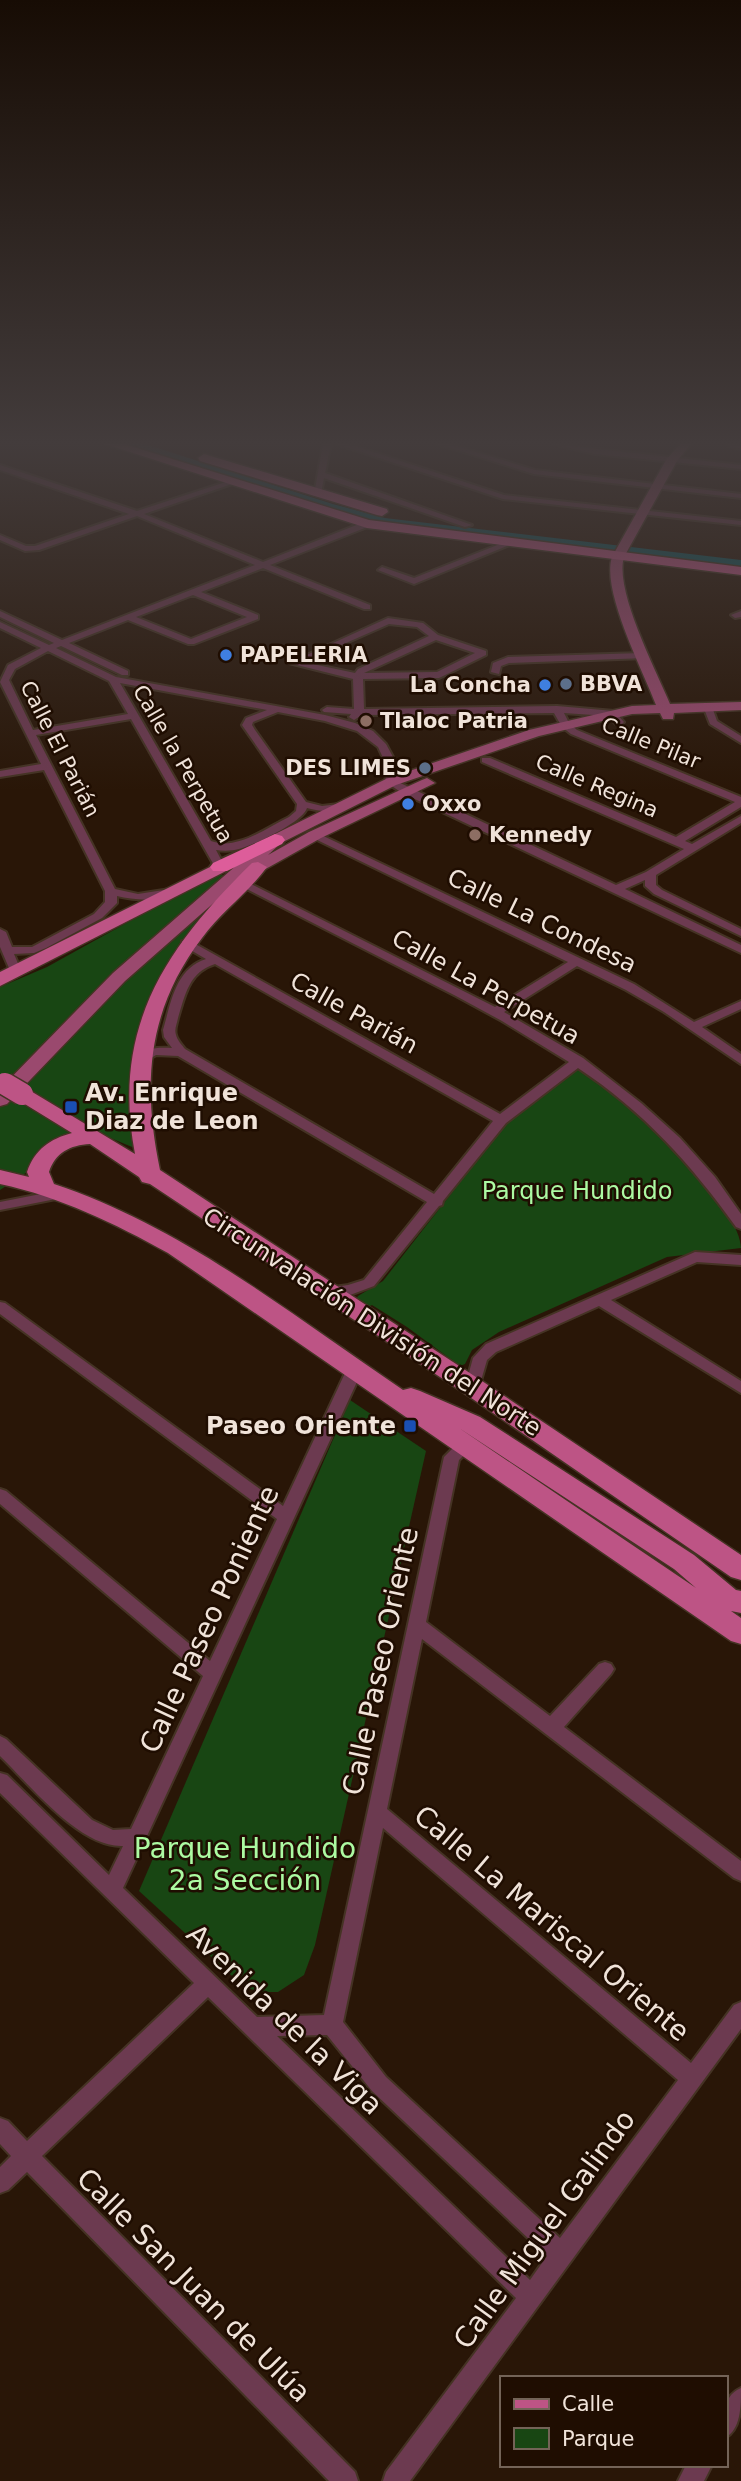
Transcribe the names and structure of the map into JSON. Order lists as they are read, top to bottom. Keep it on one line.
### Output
{"streets":{"main road":["Circunvalación División del Norte"],"street":["Calle Pilar","Calle El Parián","Calle la Perpetua","Calle Regina","Calle La Condesa","Calle La Perpetua","Calle Parián","Calle Paseo Poniente","Calle Paseo Oriente","Calle La Mariscal Oriente","Avenida de la Viga","Calle Miguel Galindo","Calle San Juan de Ulúa"]},"crossings":[["Calle la Perpetua","Calle La Perpetua"],["Circunvalación División del Norte","Calle Paseo Poniente"],["Circunvalación División del Norte","Calle Paseo Oriente"],["Calle Paseo Poniente","Avenida de la Viga"],["Calle Paseo Oriente","Calle La Mariscal Oriente"],["Calle La Mariscal Oriente","Calle Miguel Galindo"],["Avenida de la Viga","Calle Miguel Galindo"]],"parks":["Parque Hundido","Parque Hundido 2a Sección"],"places":{"other":["PAPELERIA","BBVA","La Concha","Tlaloc Patria","DES LIMES","Oxxo","Kennedy"],"transit":["Av. Enrique Diaz de Leon","Paseo Oriente"]},"legend":["Calle","Parque"]}
